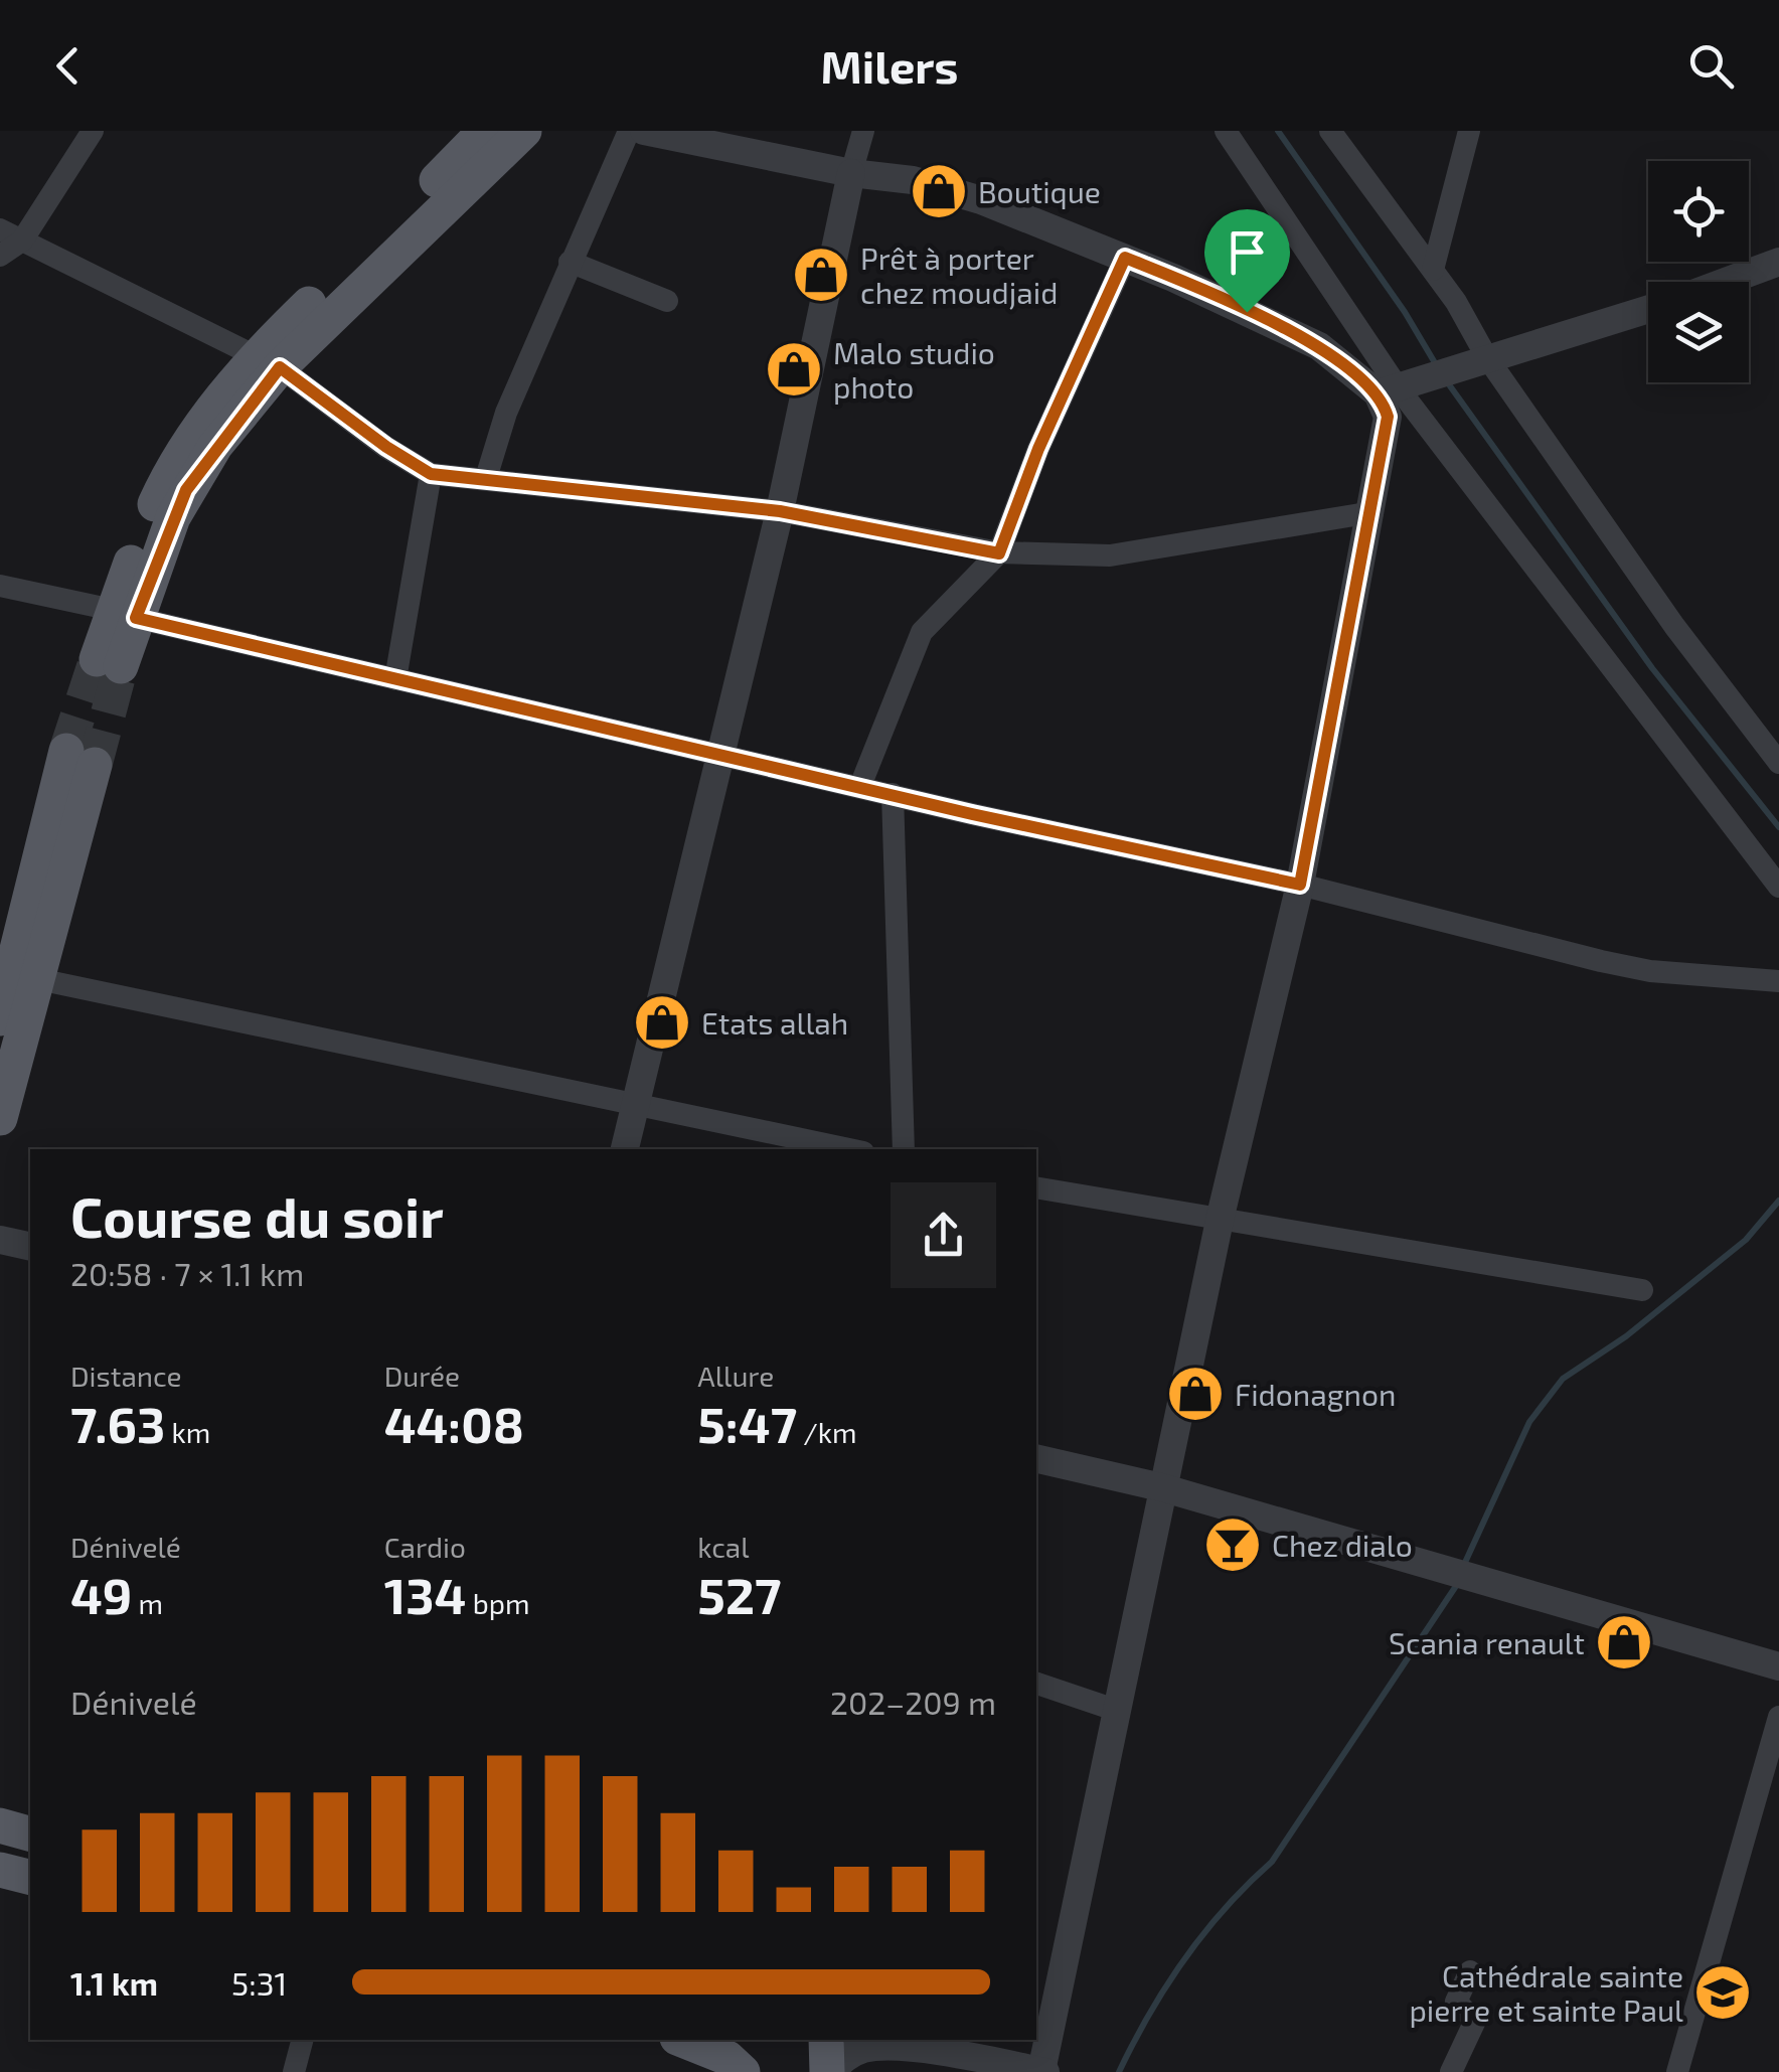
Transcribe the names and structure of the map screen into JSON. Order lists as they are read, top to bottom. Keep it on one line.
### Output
{"places":{"shop":["Boutique","Prêt à porter chez moudjaid","Malo studio photo","Etats allah","Fidonagnon","Scania renault"],"bar":["Chez dialo"],"school or university":["Cathédrale sainte pierre et sainte Paul"]},"page":{"header":"Milers","heading":["Course du soir","20:58 · 7 × 1.1 km"],"stats":[["Distance","7.63 km"],["Durée","44:08"],["Allure","5:47 /km"],["Dénivelé","49 m"],["Cardio","134 bpm"],["kcal","527"]],"chart":["Dénivelé","202–209 m"],"list":[{"name":"1.1 km","note":"5:31"}]}}
